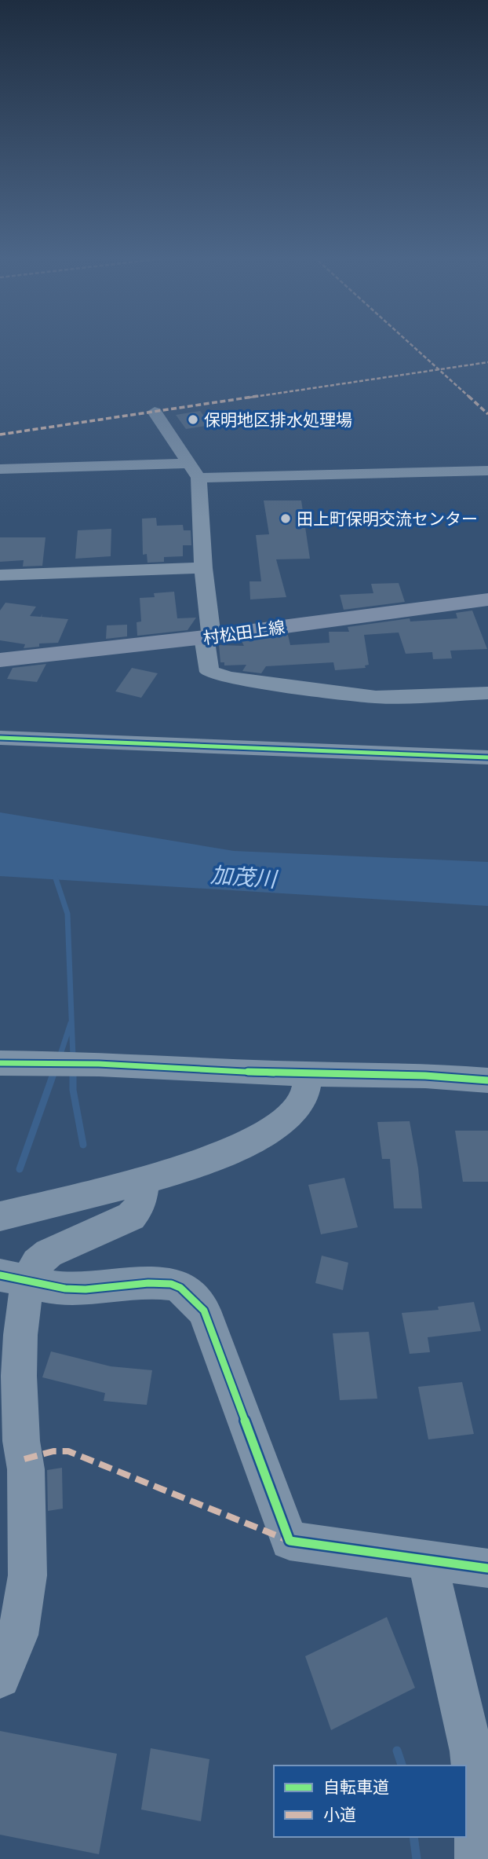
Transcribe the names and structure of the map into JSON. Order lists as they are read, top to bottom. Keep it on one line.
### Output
{"streets":{"main road":["村松田上線"]},"water":["加茂川"],"places":["保明地区排水処理場","田上町保明交流センター"],"legend":["自転車道","小道"]}
